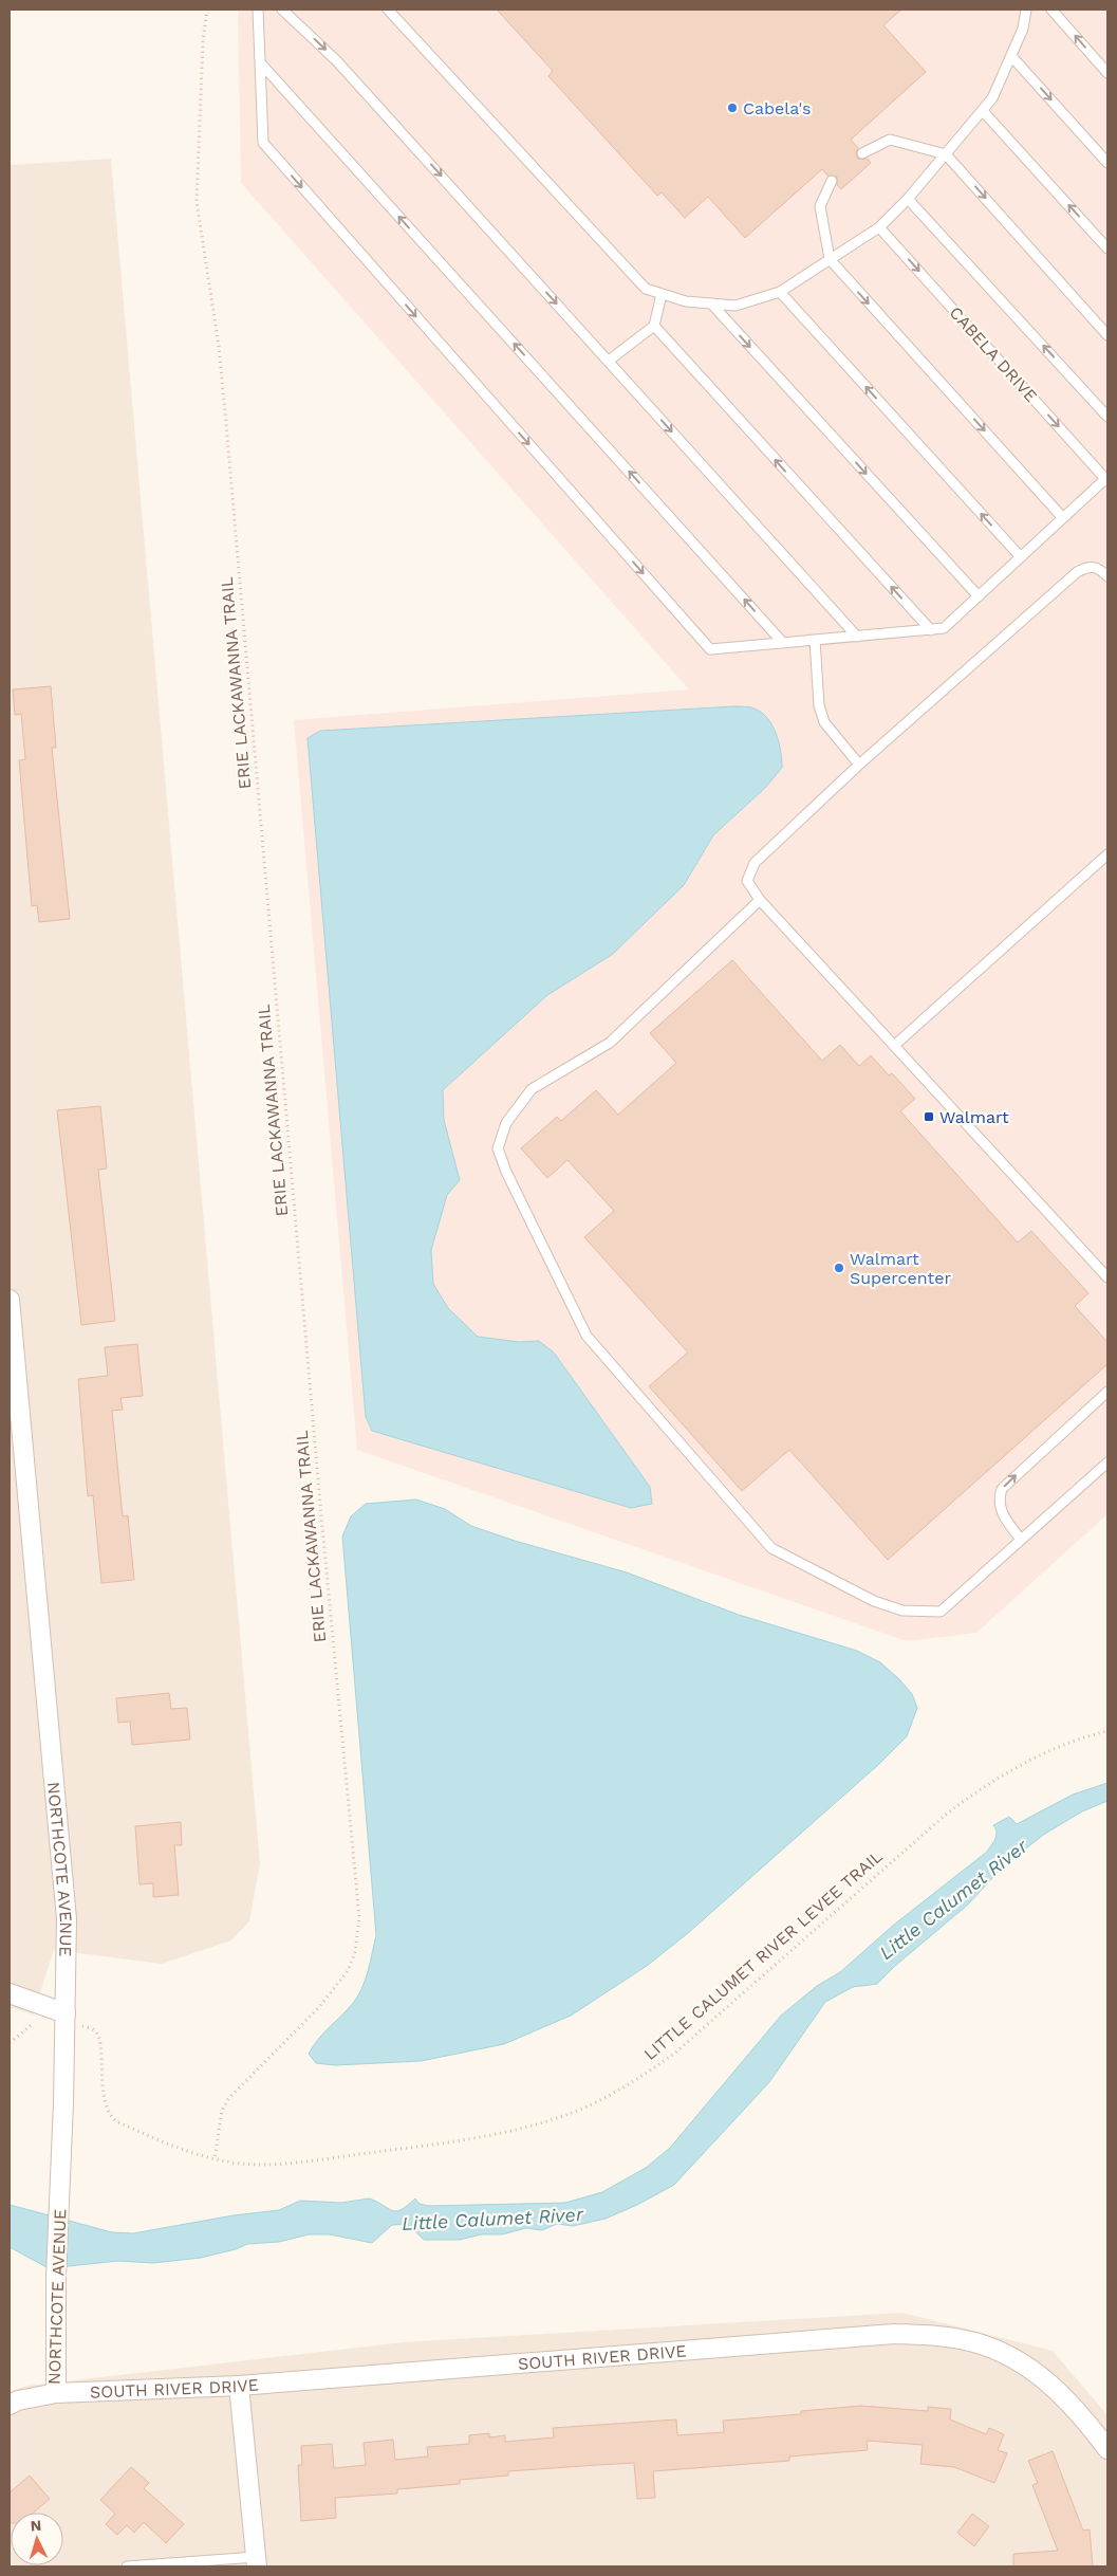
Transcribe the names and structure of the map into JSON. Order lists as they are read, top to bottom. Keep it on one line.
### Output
{"streets":{"street":["NORTHCOTE AVENUE","SOUTH RIVER DRIVE"],"lane":["CABELA DRIVE"],"path":["ERIE LACKAWANNA TRAIL","LITTLE CALUMET RIVER LEVEE TRAIL"]},"crossings":[["ERIE LACKAWANNA TRAIL","LITTLE CALUMET RIVER LEVEE TRAIL"],["NORTHCOTE AVENUE","SOUTH RIVER DRIVE"]],"water":["Little Calumet River"],"places":{"other":["Cabela's","Walmart Supercenter"],"transit":["Walmart"]},"north":"top"}
